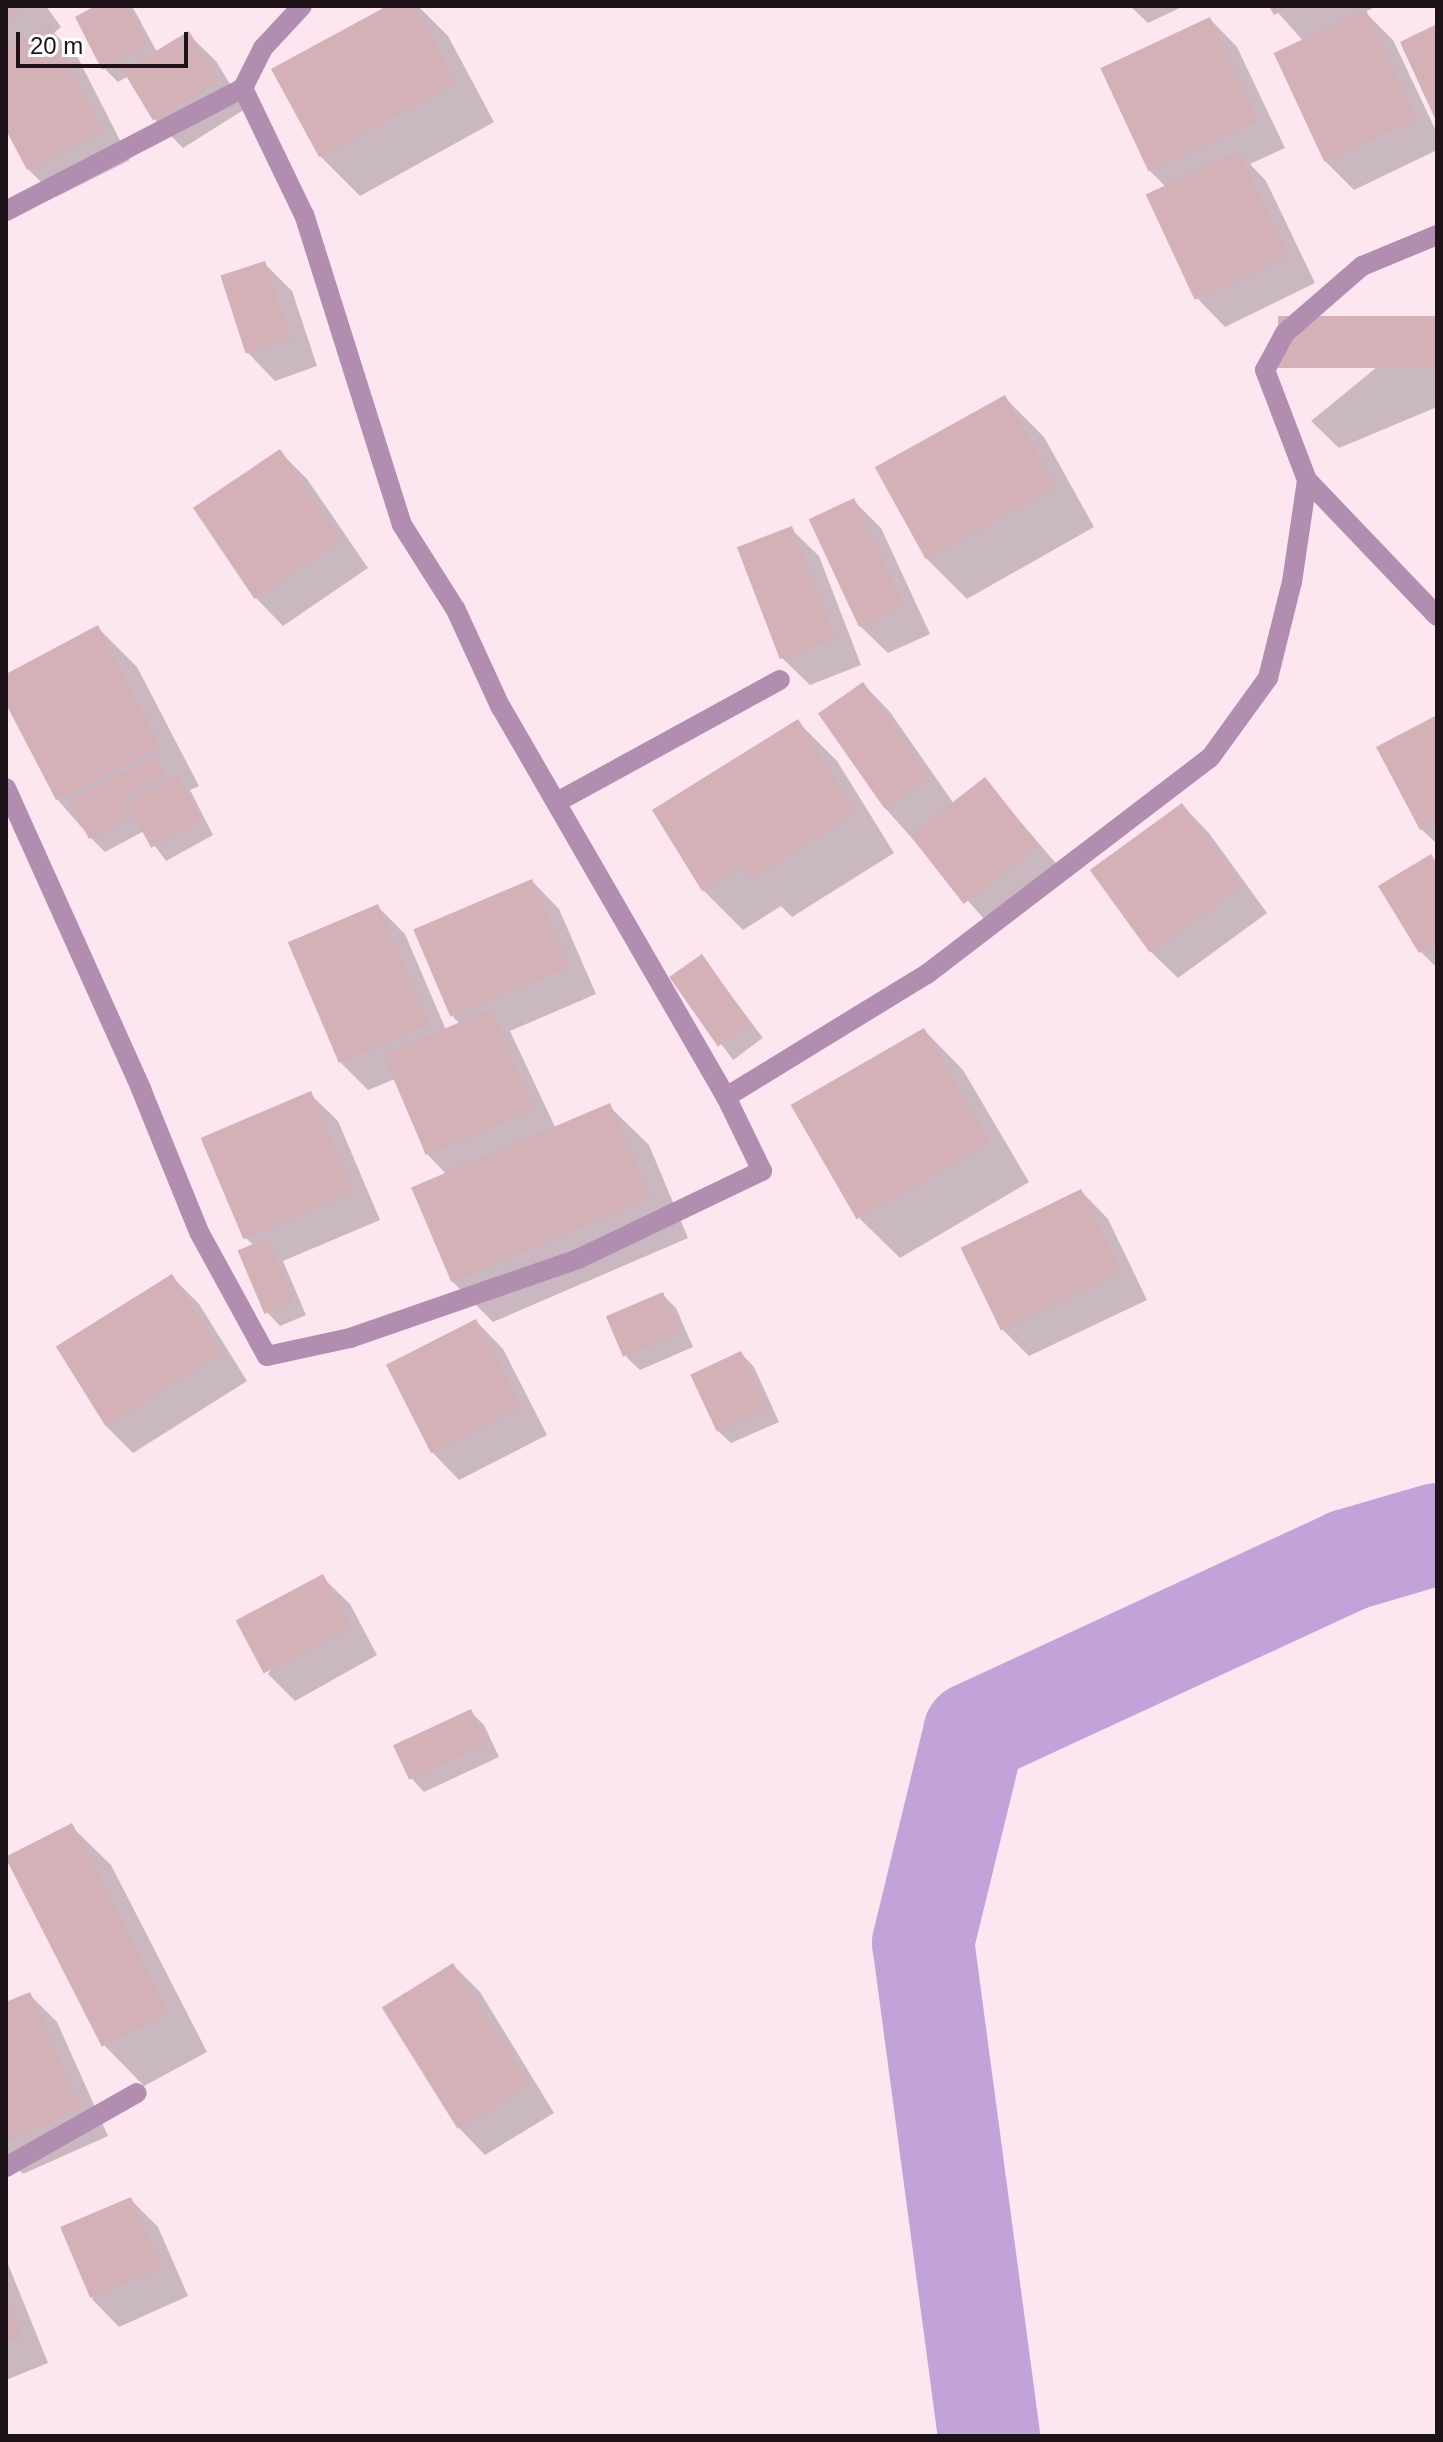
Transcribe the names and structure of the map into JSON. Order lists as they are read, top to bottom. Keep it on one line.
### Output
{"scale_bar":"20 m"}
